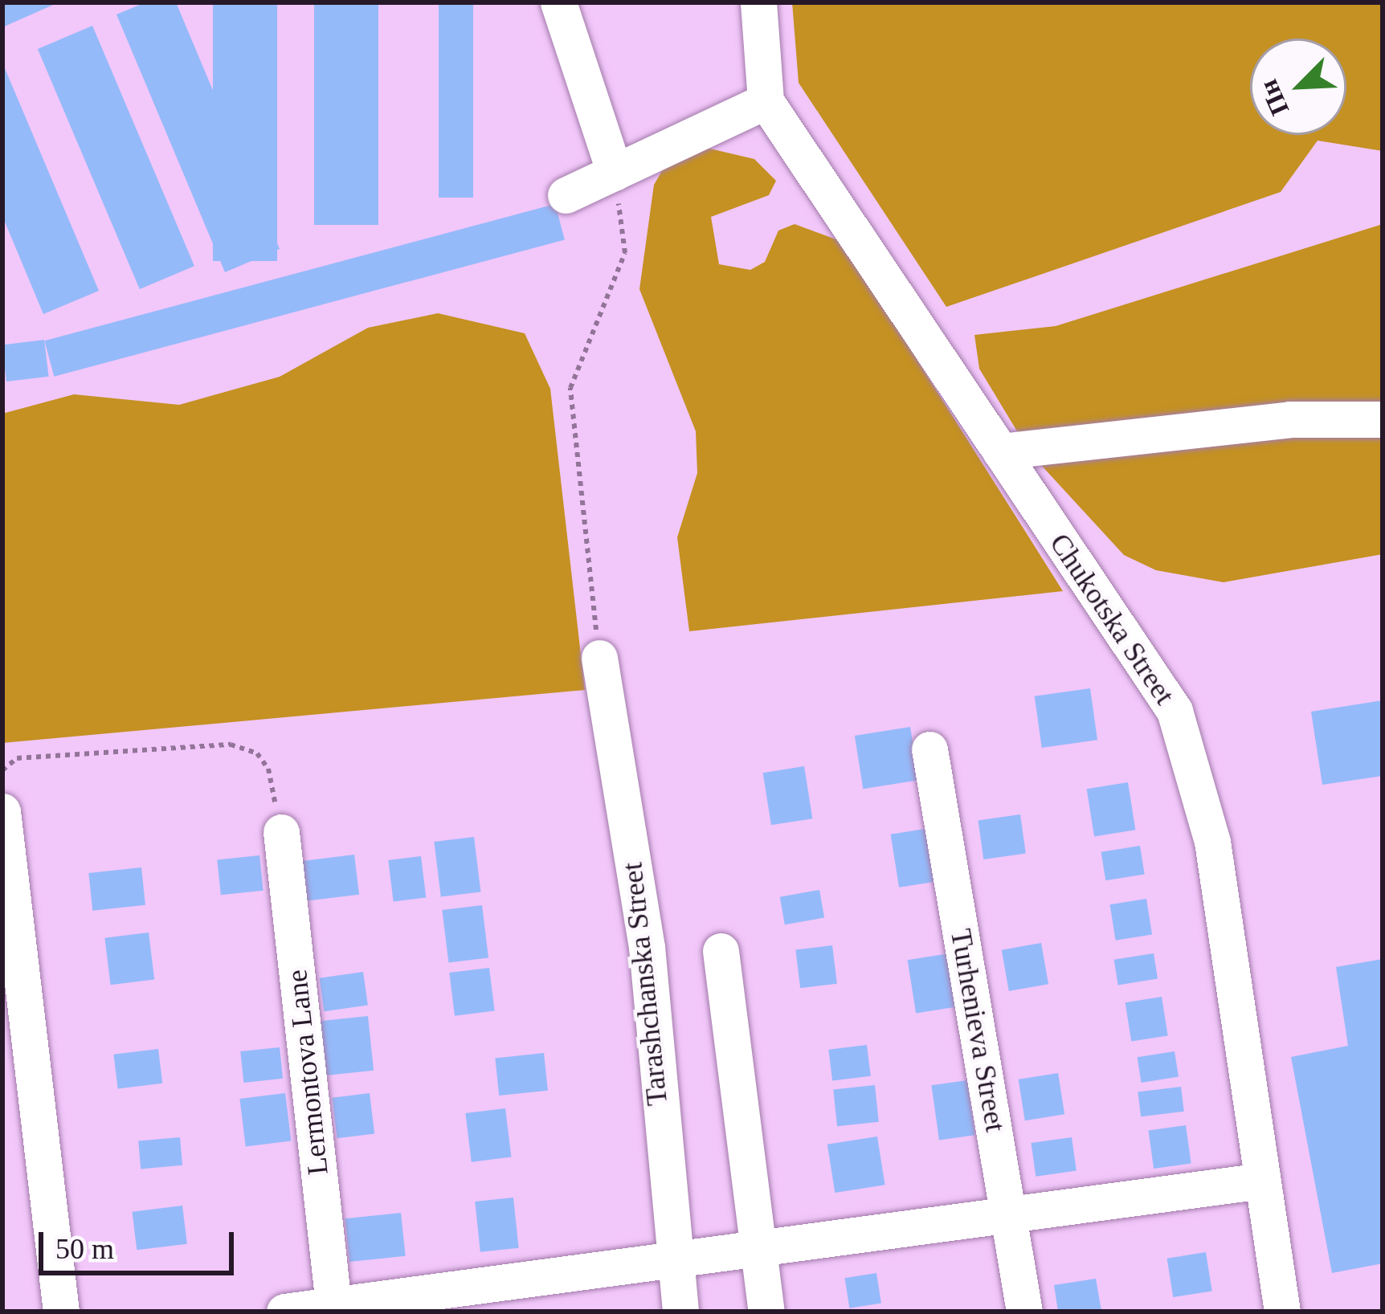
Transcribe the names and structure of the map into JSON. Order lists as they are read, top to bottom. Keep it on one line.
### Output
{"streets":{"street":["Chukotska Street","Tarashchanska Street","Turhenieva Street","Lermontova Lane"]},"scale_bar":"50 m","north":"bottom left"}
